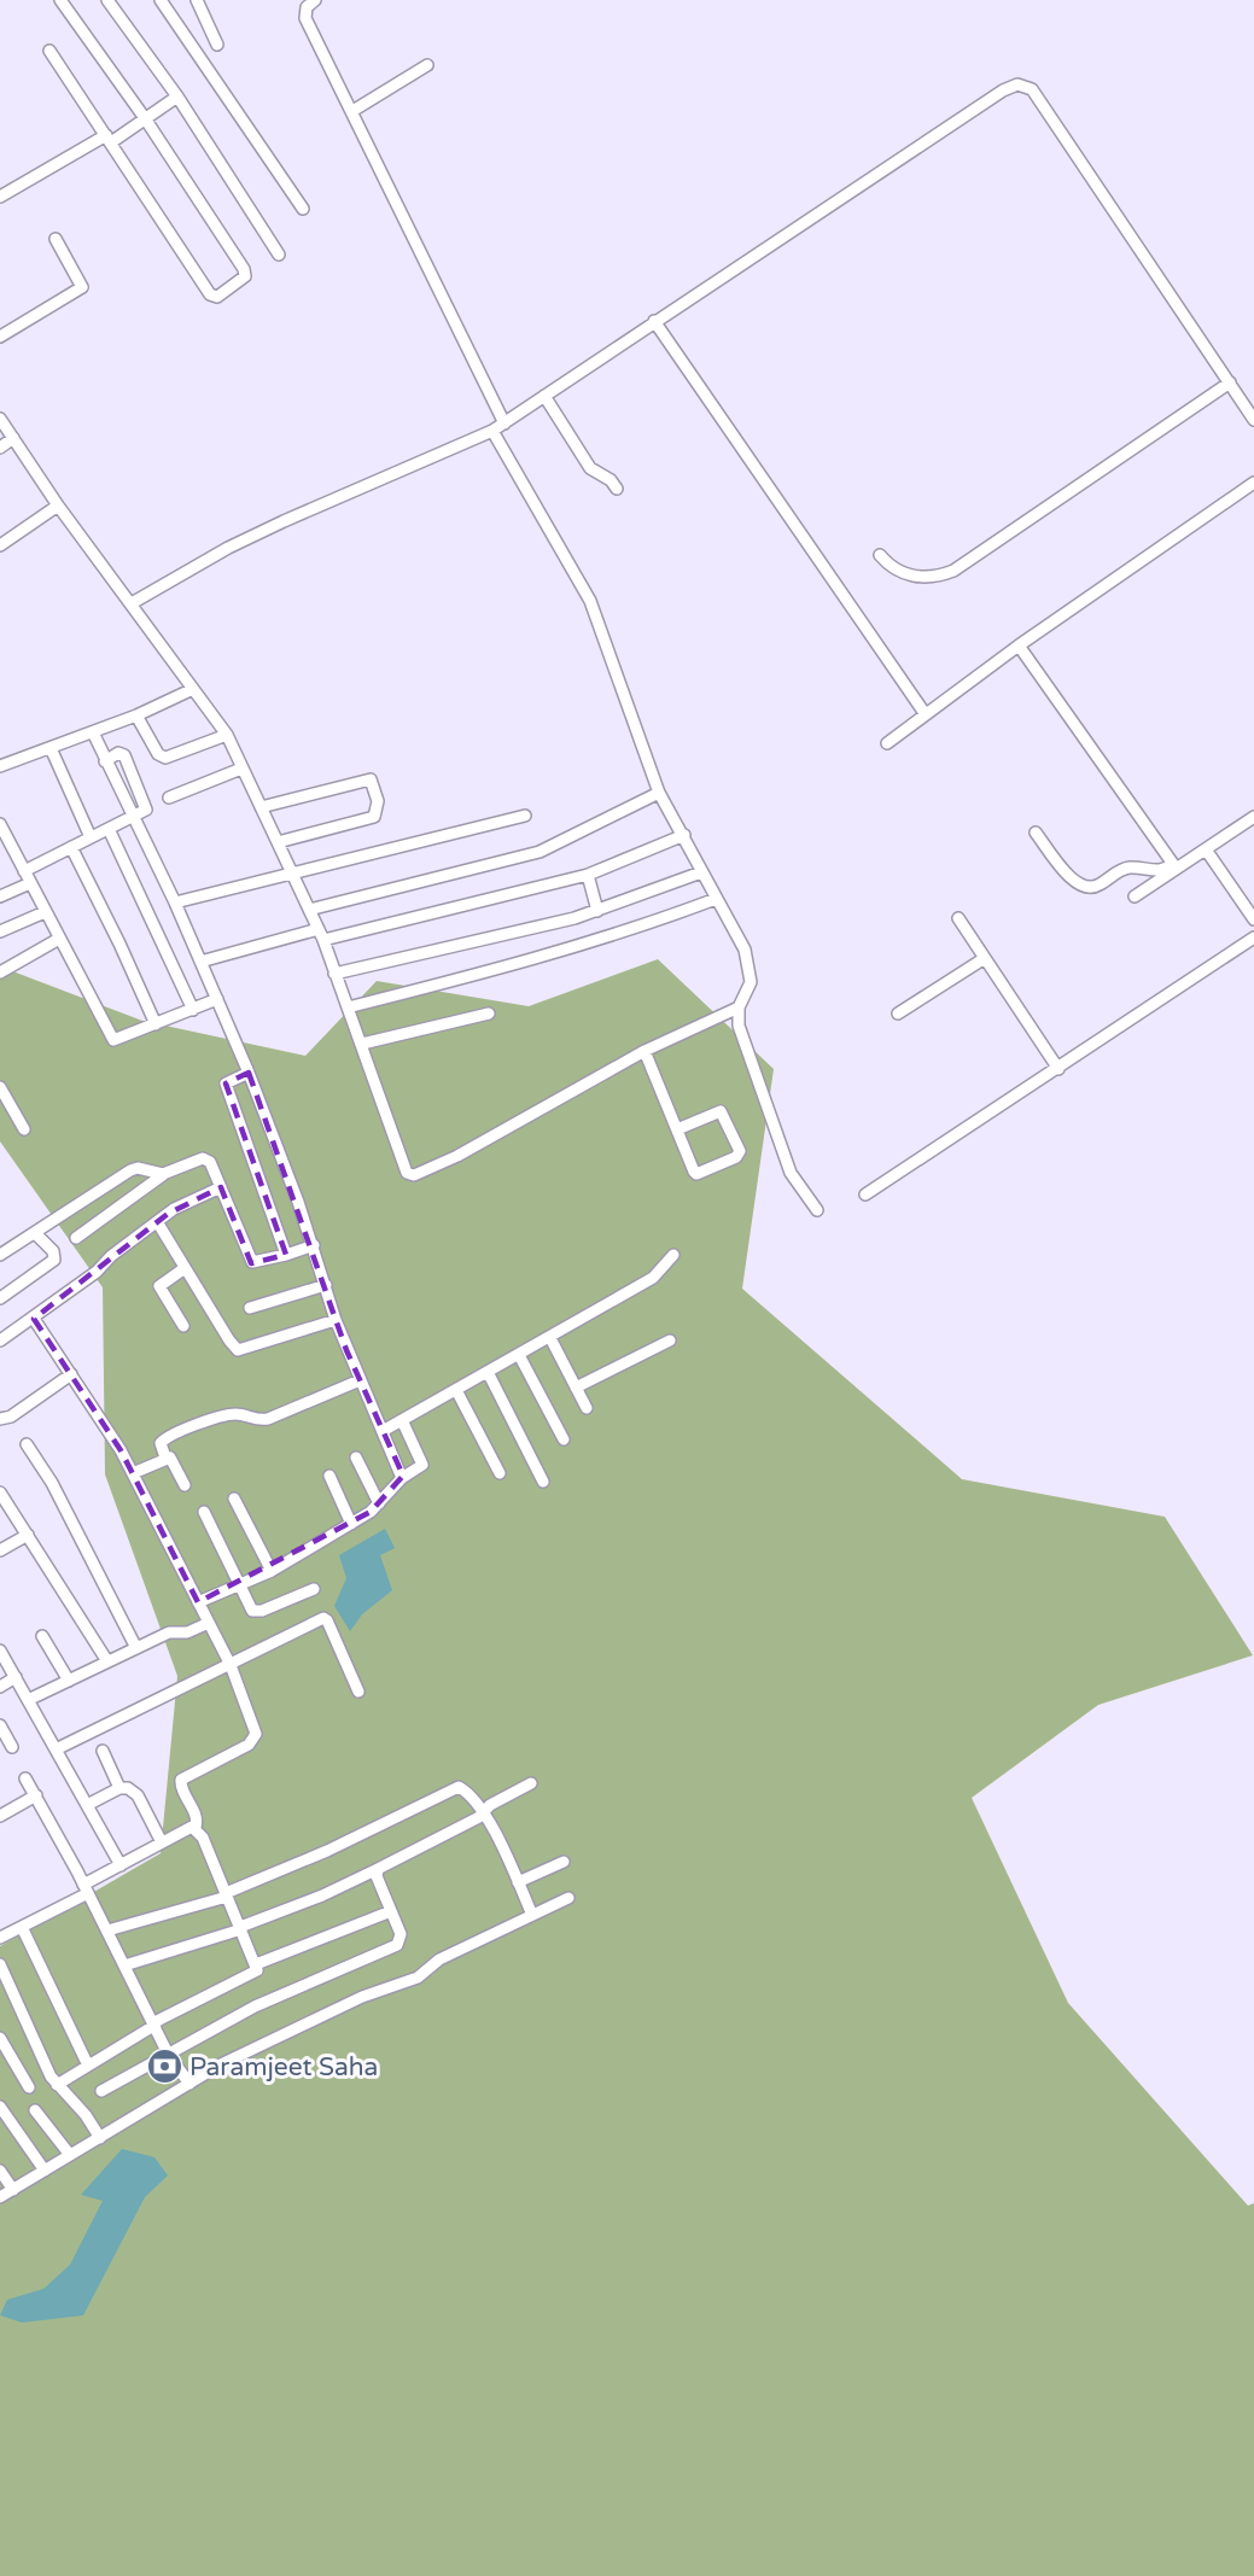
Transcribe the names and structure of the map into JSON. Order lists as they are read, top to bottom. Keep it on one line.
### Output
{"places":{"bank":["Paramjeet Saha"]}}
